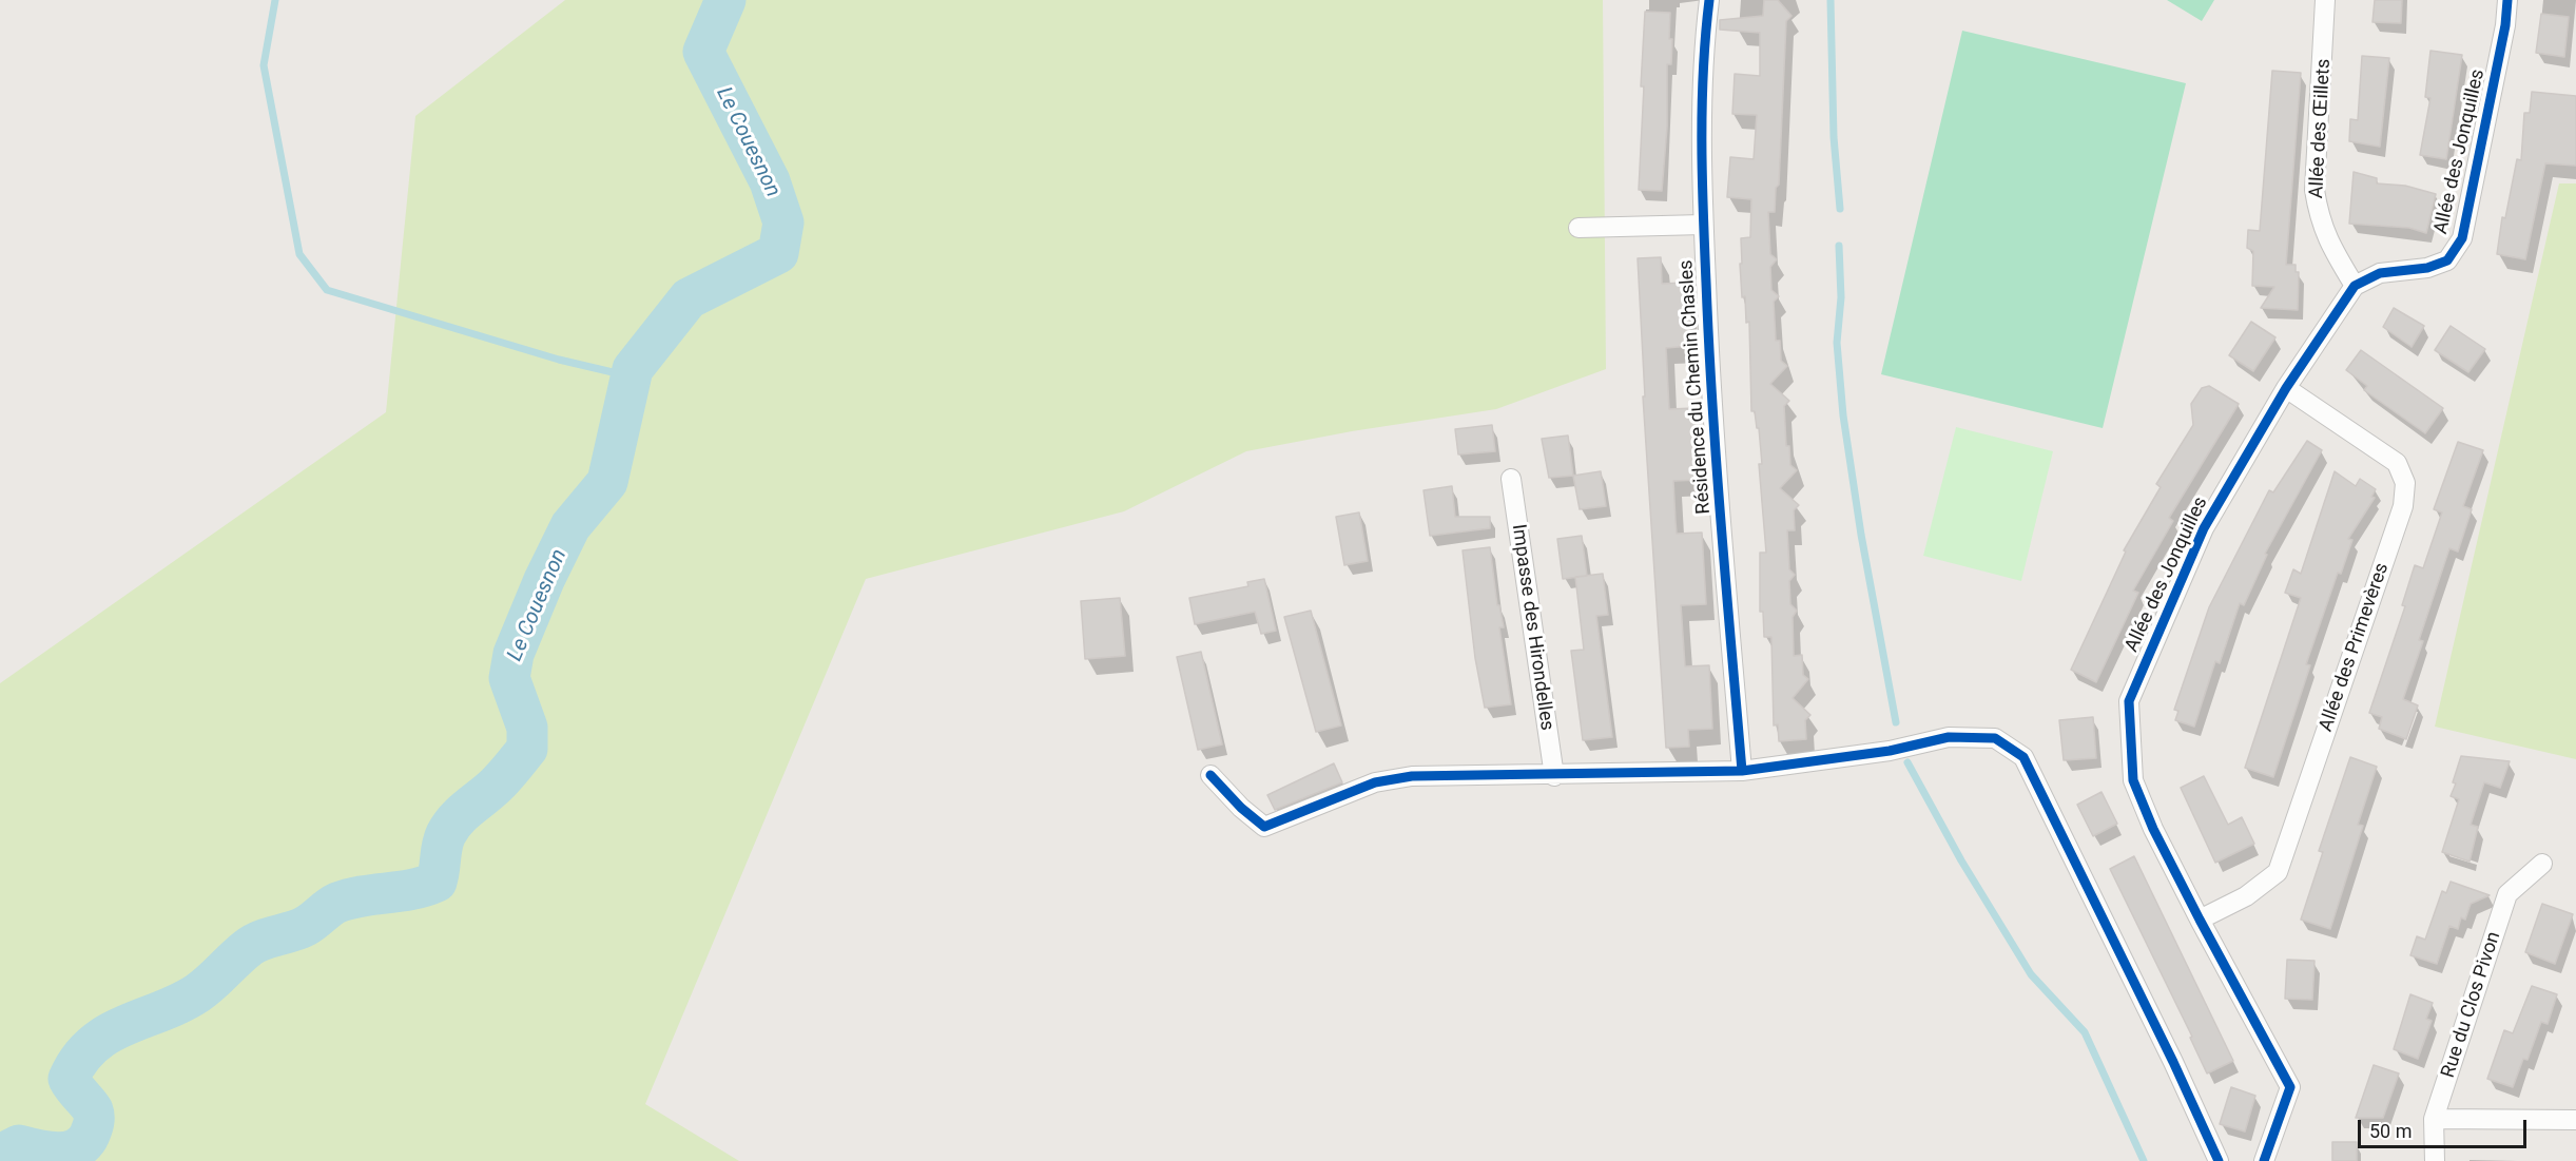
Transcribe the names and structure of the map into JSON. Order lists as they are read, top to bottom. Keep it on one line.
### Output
{"streets":{"street":["Allée des Œillets","Allée des Jonquilles","Résidence du Chemin Chasles","Impasse des Hirondelles","Allée des Primevères","Rue du Clos Pivon"]},"crossings":[["Allée des Œillets","Allée des Jonquilles"],["Allée des Jonquilles","Allée des Primevères"]],"water":["Le Couesnon"],"scale_bar":"50 m"}
